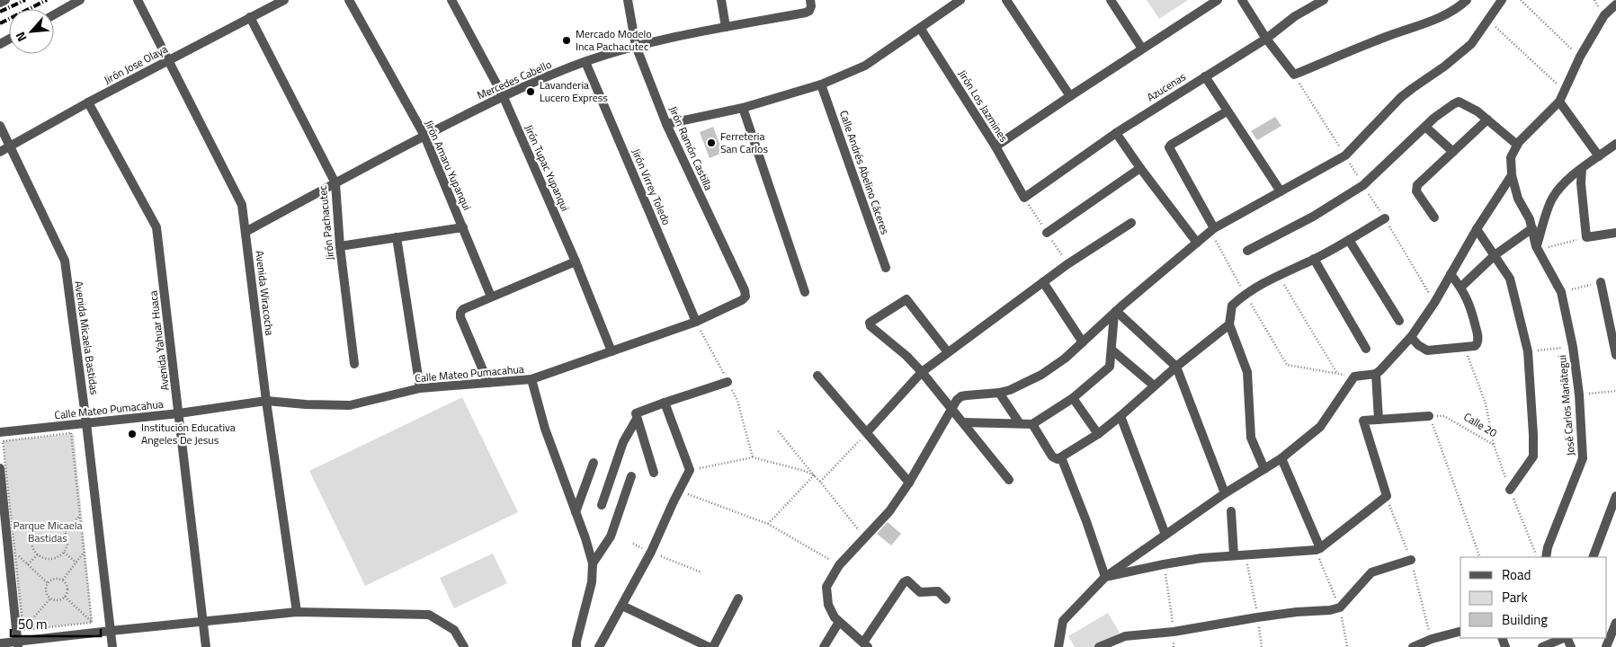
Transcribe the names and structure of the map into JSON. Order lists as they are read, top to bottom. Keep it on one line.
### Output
{"streets":{"street":["Jirón Jose Olaya","Mercedes Cabello","Azucenas","Jirón Los Jazmines","Jirón Ramón Castilla","Jirón Amaru Yupanqui","Jirón Tupac Yupanqui","Calle Andrés Abelino Cáceres","Jirón Virrey Toledo","Jirón Pachacutec","Avenida Wiracocha","Avenida Micaela Bastidas","Avenida Yahuar Huaca","Calle Mateo Pumacahua","José Carlos Mariátegui"],"path":["Calle 20"]},"crossings":[["Jirón Jose Olaya","Jirón Pachacutec"],["Jirón Jose Olaya","Avenida Wiracocha"],["Jirón Jose Olaya","Avenida Micaela Bastidas"],["Jirón Jose Olaya","Avenida Yahuar Huaca"],["Mercedes Cabello","Jirón Ramón Castilla"],["Mercedes Cabello","Jirón Amaru Yupanqui"],["Mercedes Cabello","Jirón Tupac Yupanqui"],["Mercedes Cabello","Jirón Virrey Toledo"],["Mercedes Cabello","Jirón Pachacutec"],["Mercedes Cabello","Avenida Wiracocha"],["Azucenas","Jirón Los Jazmines"],["Jirón Ramón Castilla","Calle Mateo Pumacahua"],["Jirón Tupac Yupanqui","Calle Mateo Pumacahua"],["Jirón Virrey Toledo","Calle Mateo Pumacahua"],["Avenida Wiracocha","Calle Mateo Pumacahua"],["Avenida Micaela Bastidas","Calle Mateo Pumacahua"],["Avenida Yahuar Huaca","Calle Mateo Pumacahua"]],"parks":["Parque Micaela Bastidas"],"places":["Mercado Modelo Inca Pachacutec","Lavanderia Lucero Express","Ferreteria San Carlos","Institución Educativa Angeles De Jesus"],"legend":["Road","Park","Building"],"scale_bar":"50 m","north":"bottom left"}
